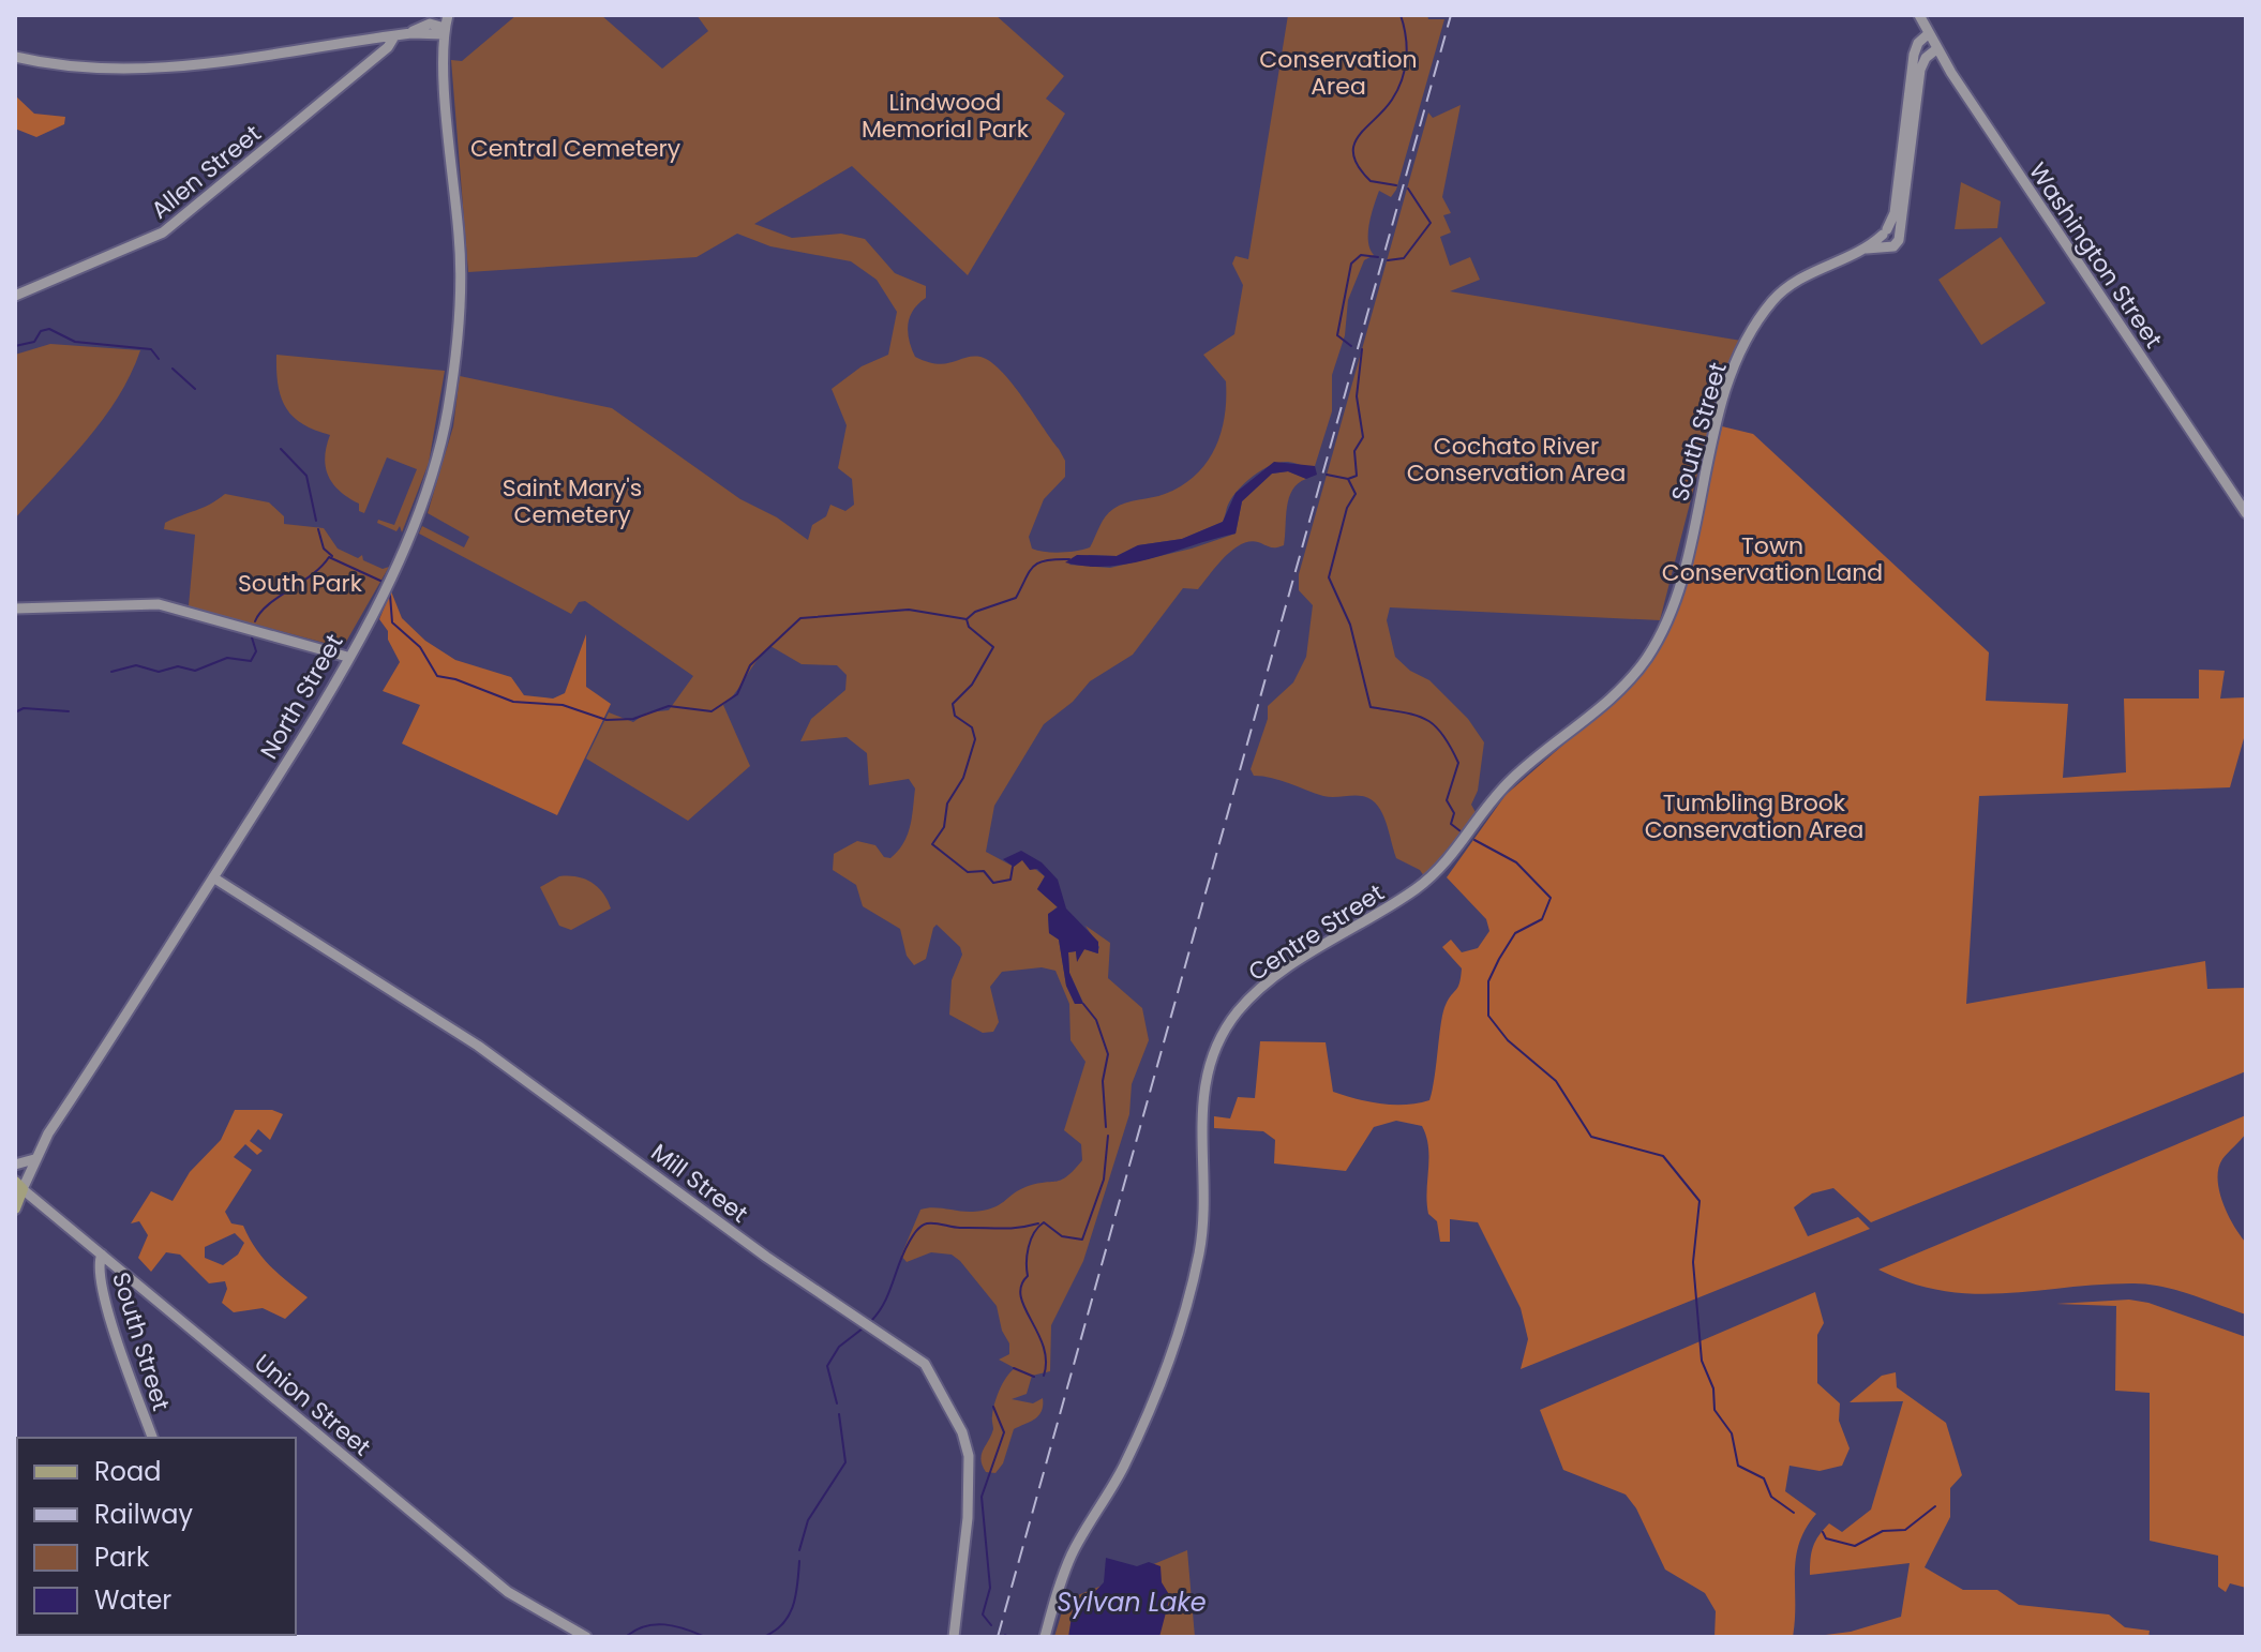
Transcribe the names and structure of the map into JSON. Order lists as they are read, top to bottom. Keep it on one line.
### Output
{"streets":{"main road":["Allen Street","Washington Street","South Street","North Street","Centre Street","Mill Street","Union Street"]},"crossings":[["South Street","Centre Street"],["South Street","Union Street"],["North Street","Mill Street"],["North Street","Union Street"]],"water":["Sylvan Lake"],"parks":["Conservation Area","Lindwood Memorial Park","Central Cemetery","Cochato River Conservation Area","Saint Mary's Cemetery","Town Conservation Land","South Park","Tumbling Brook Conservation Area"],"legend":["Road","Railway","Park","Water"]}
